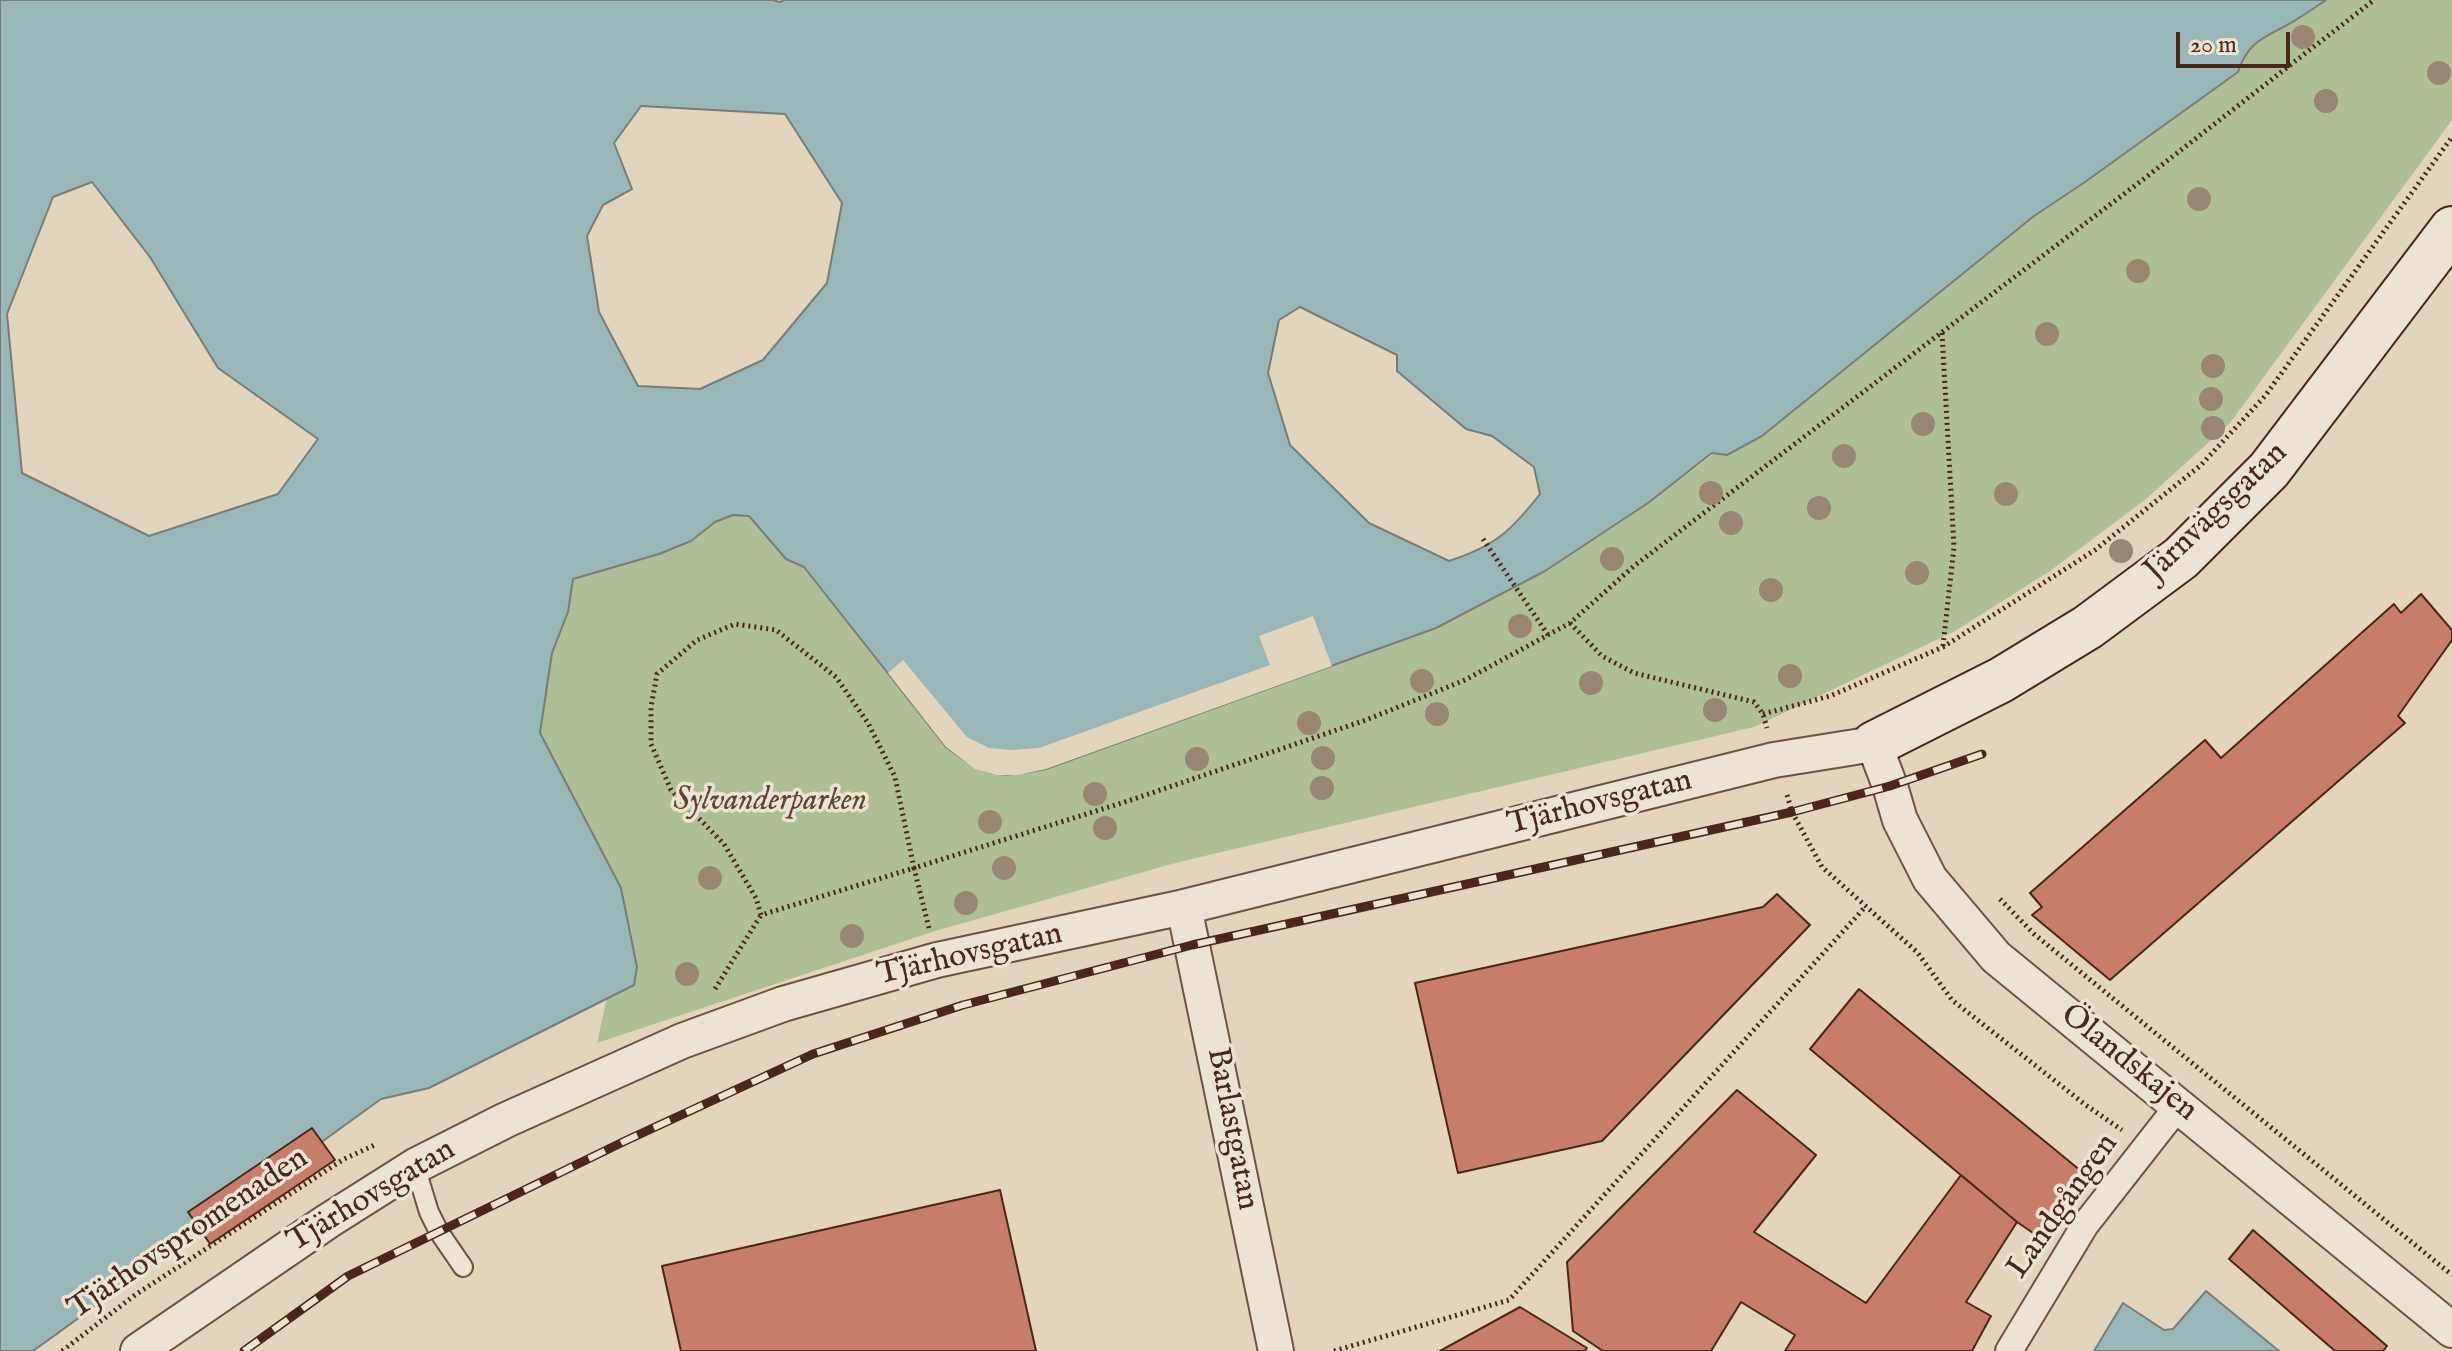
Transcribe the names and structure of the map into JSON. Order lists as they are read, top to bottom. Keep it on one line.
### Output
{"streets":{"main road":["Järnvägsgatan"],"street":["Tjärhovsgatan","Ölandskajen","Barlastgatan","Landgången"],"path":["Tjärhovspromenaden"]},"crossings":[["Järnvägsgatan","Tjärhovsgatan"],["Järnvägsgatan","Ölandskajen"],["Tjärhovsgatan","Ölandskajen"],["Tjärhovsgatan","Barlastgatan"],["Ölandskajen","Landgången"]],"parks":["Sylvanderparken"],"scale_bar":"20 m"}
